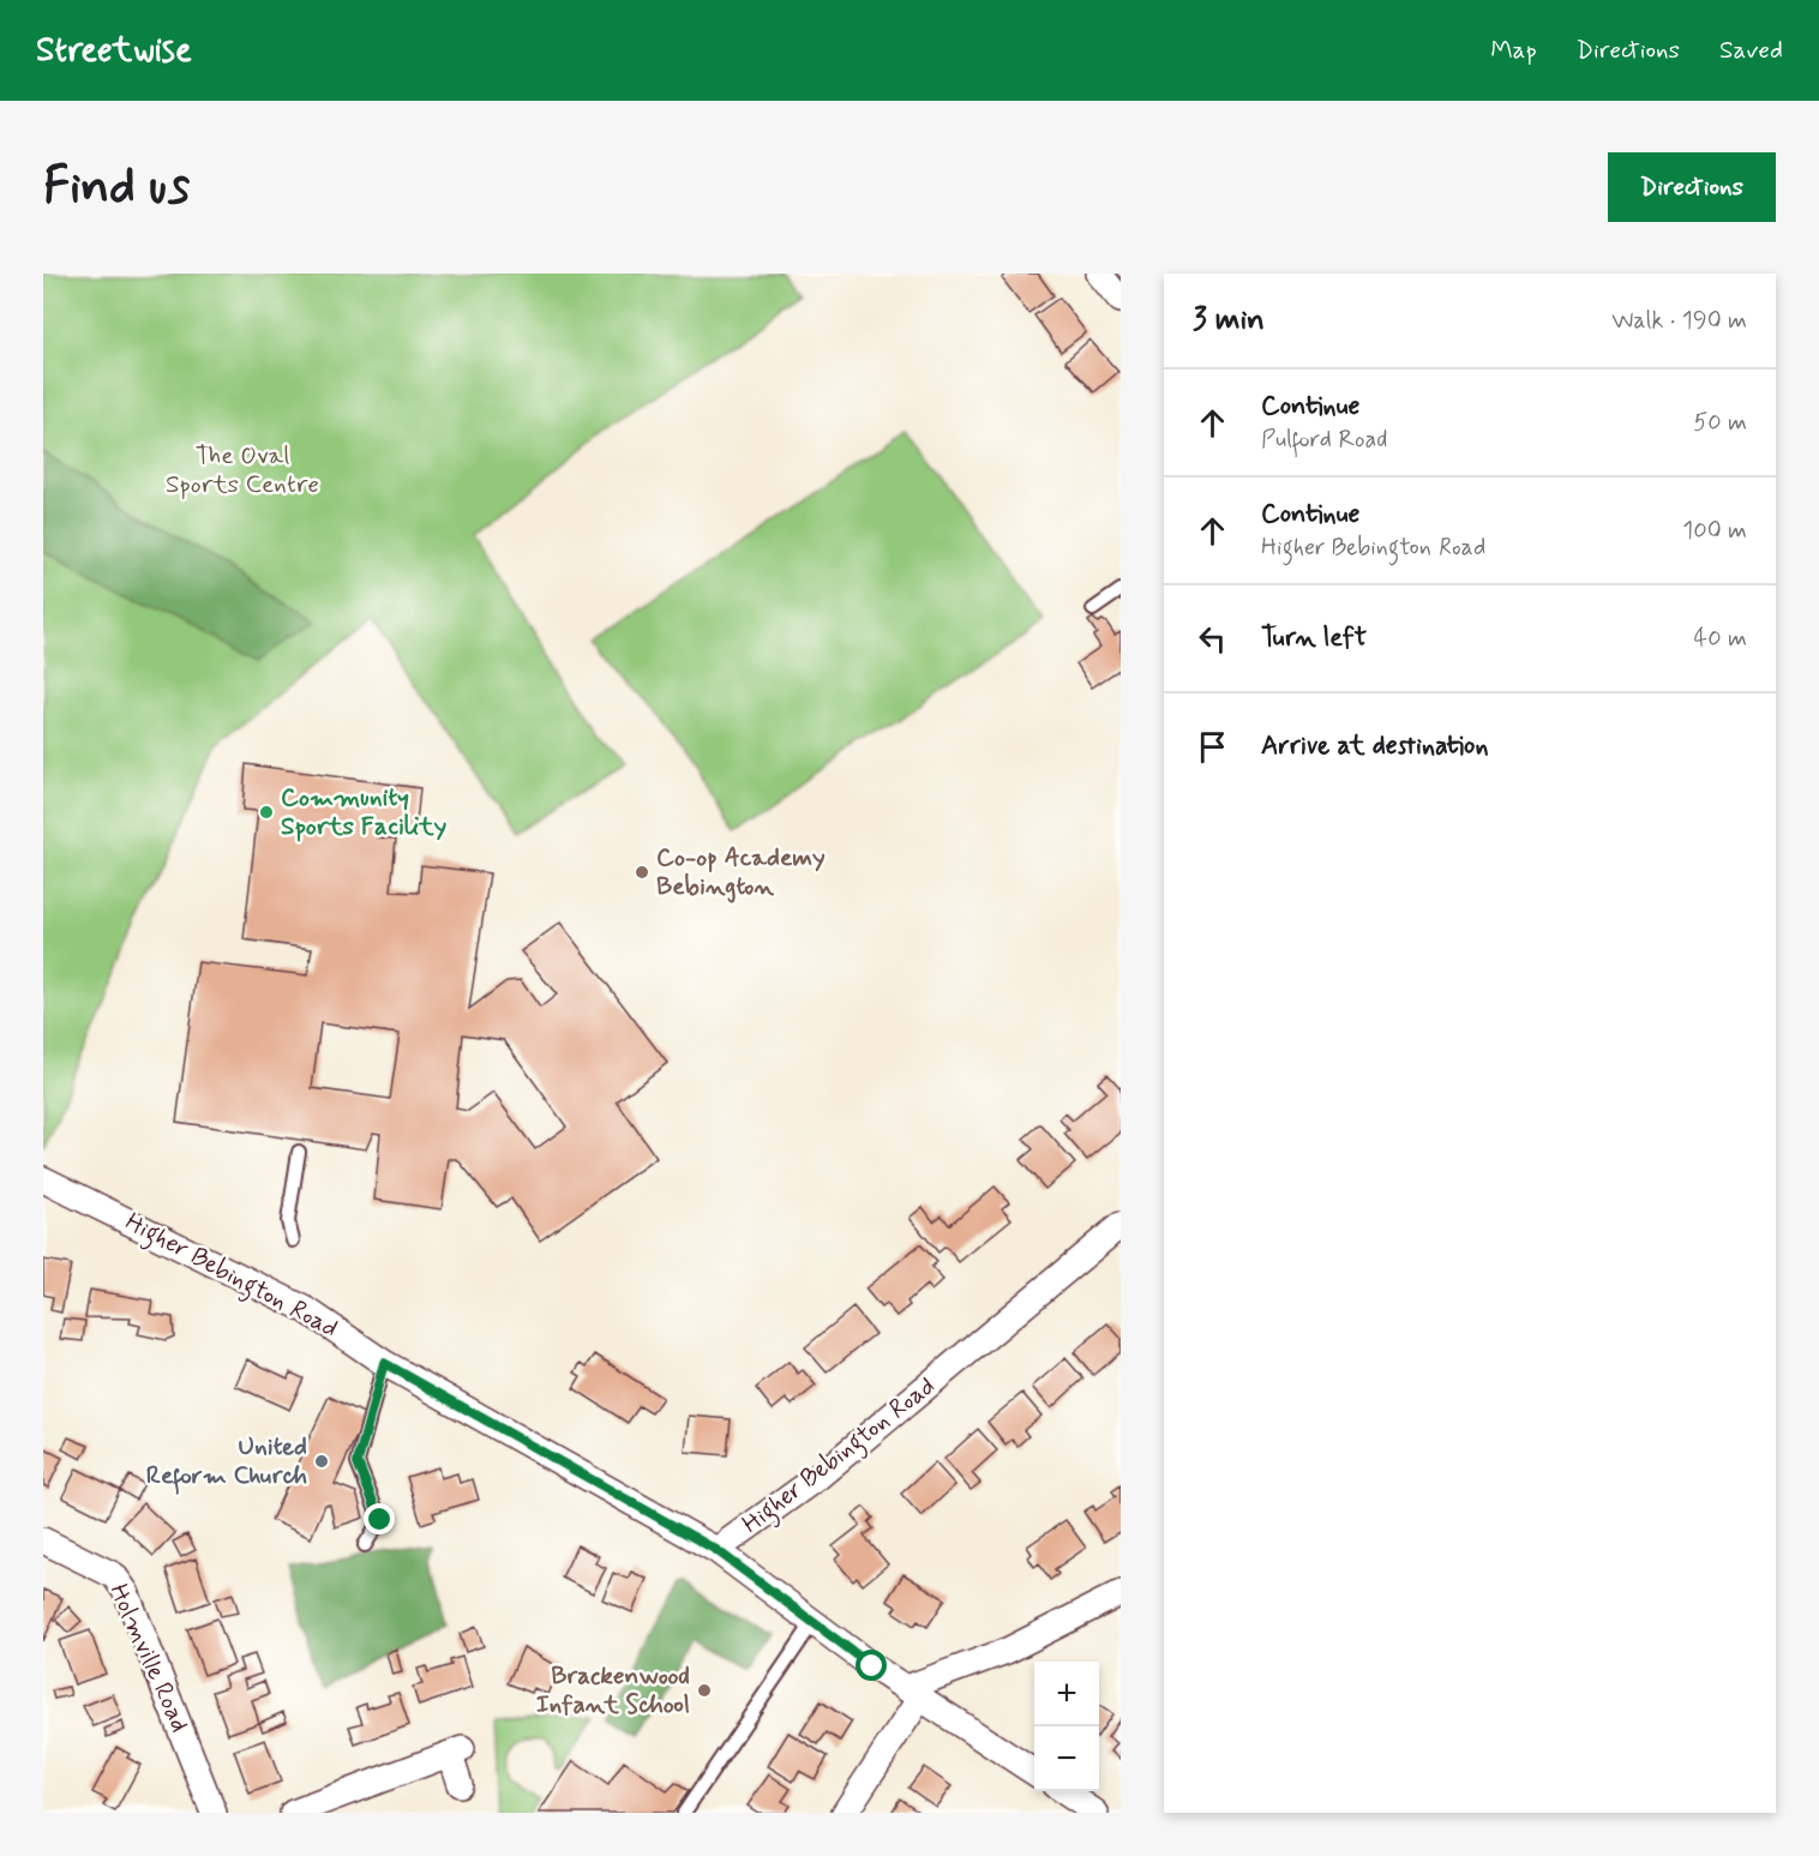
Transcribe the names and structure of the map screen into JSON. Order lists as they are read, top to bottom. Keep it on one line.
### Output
{"streets":{"street":["Higher Bebington Road","Holmville Road"]},"parks":["The Oval Sports Centre"],"places":["Community Sports Facility","Co-op Academy Bebington","United Reform Church","Brackenwood Infant School"],"page":{"header":"Streetwise","nav":["Map","Directions","Saved"],"buttons":"Directions","title":"Find us","heading":["3 min","Walk · 190 m"],"list":[["Continue","Pulford Road","50 m"],["Continue","Higher Bebington Road","100 m"],["Turn left","40 m"],"Arrive at destination"],"map_buttons":["+","−"]}}
